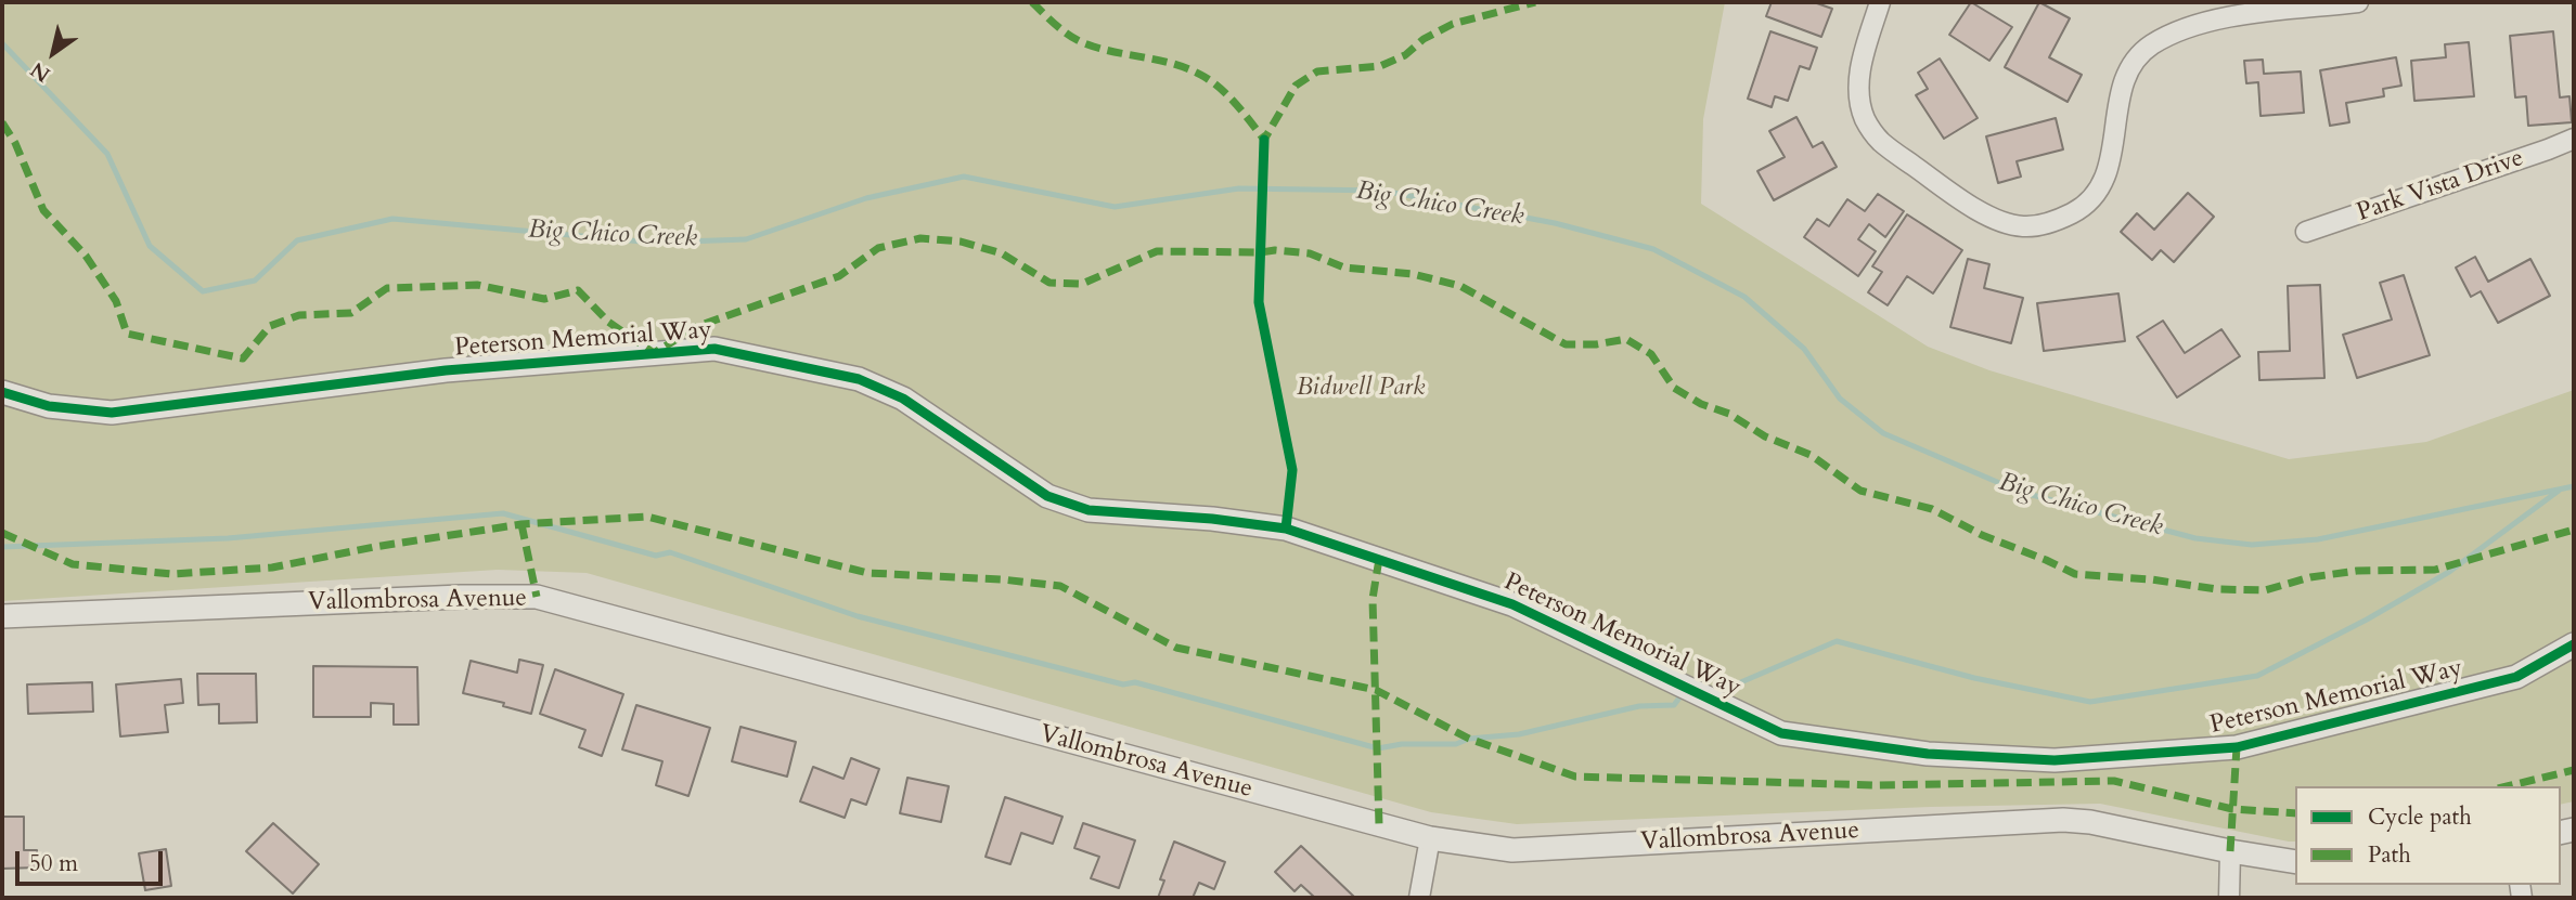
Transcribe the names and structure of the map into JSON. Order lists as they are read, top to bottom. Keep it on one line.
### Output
{"streets":{"street":["Park Vista Drive","Peterson Memorial Way","Vallombrosa Avenue"]},"water":["Big Chico Creek"],"parks":["Bidwell Park"],"legend":["Cycle path","Path"],"scale_bar":"50 m","north":"bottom left"}
